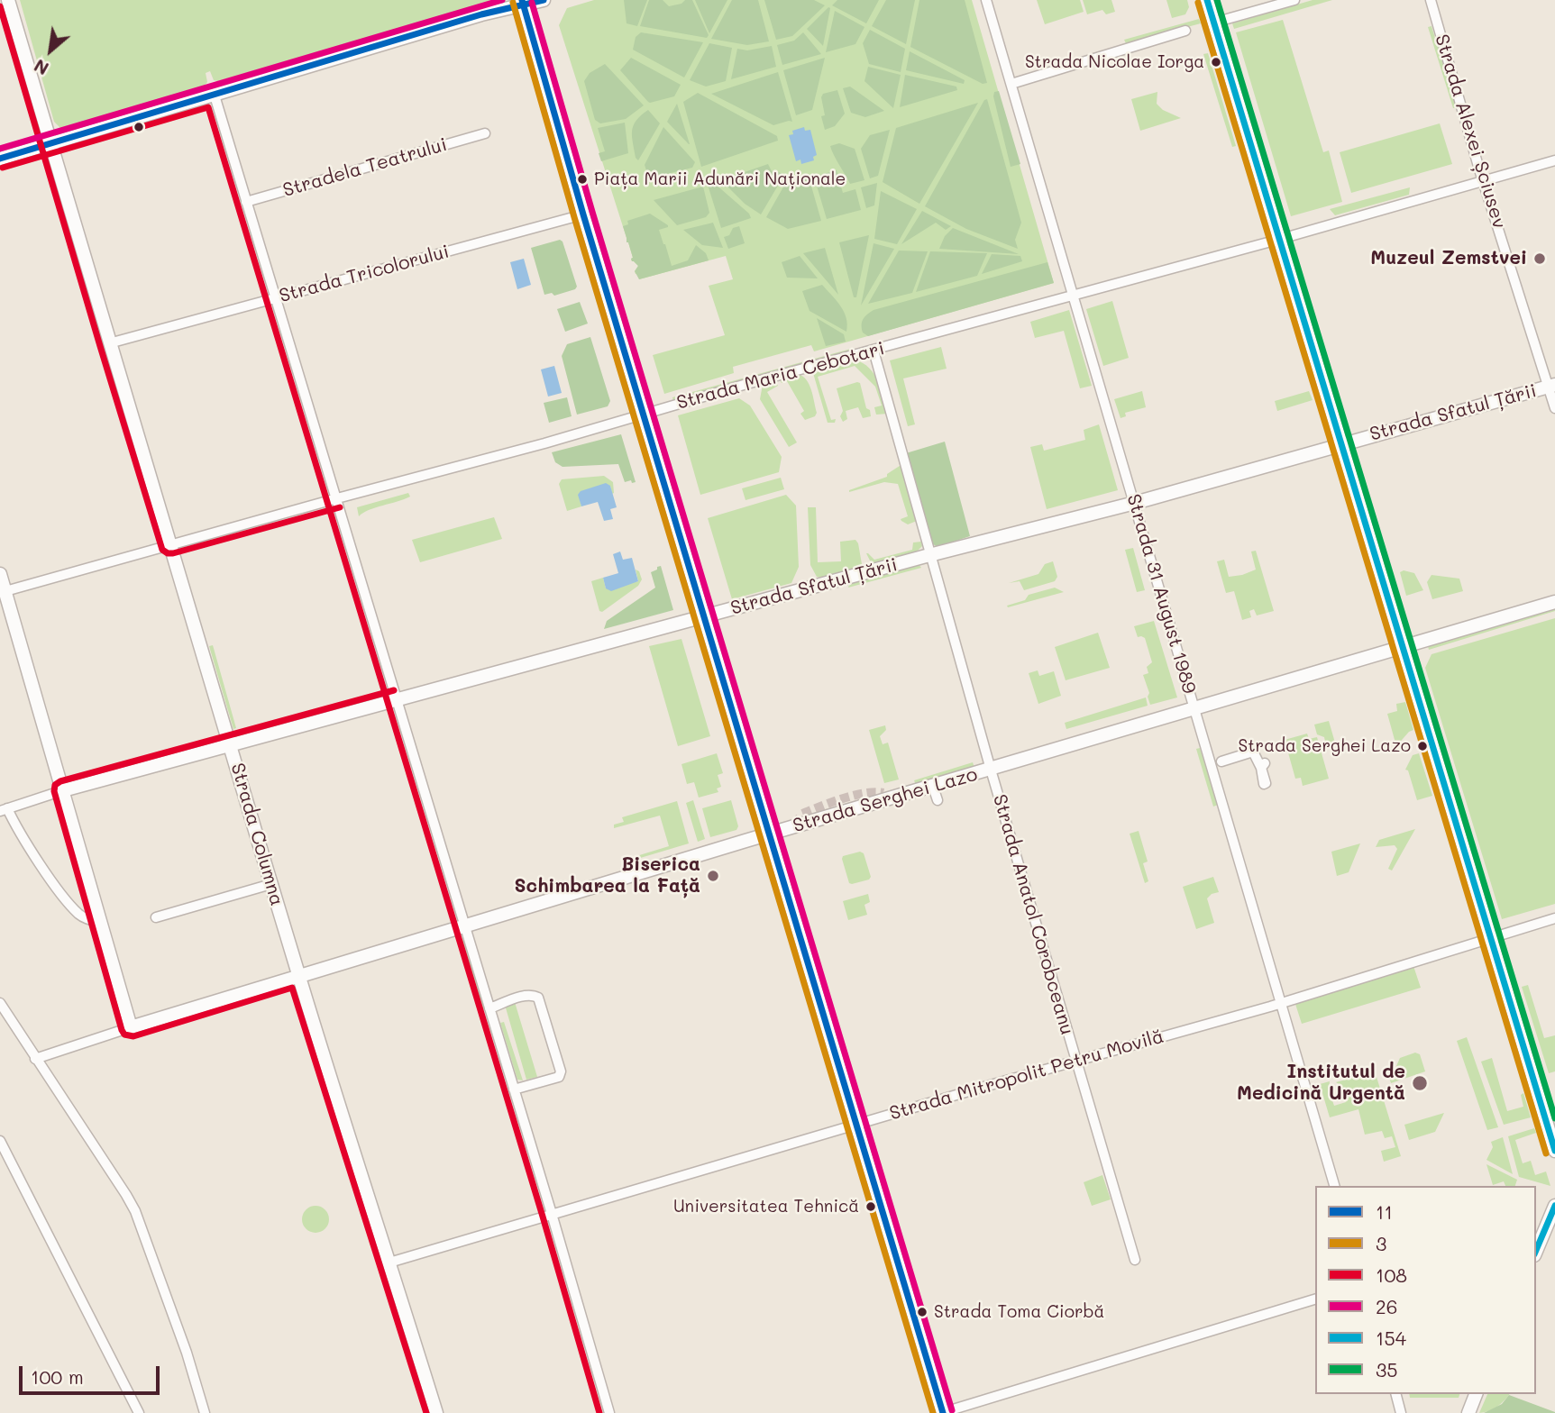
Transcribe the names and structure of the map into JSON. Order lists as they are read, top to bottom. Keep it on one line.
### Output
{"streets":{"main road":["Strada Sfatul Țării","Strada Serghei Lazo","Strada Columna"],"street":["Strada Alexei Șciusev","Stradela Teatrului","Strada Tricolorului","Strada Maria Cebotari","Strada 31 August 1989","Strada Anatol Corobceanu","Strada Mitropolit Petru Movilă"]},"crossings":[["Strada Alexei Șciusev","Strada Maria Cebotari"],["Strada Alexei Șciusev","Strada Sfatul Țării"],["Strada Tricolorului","Strada Columna"],["Strada Maria Cebotari","Strada 31 August 1989"],["Strada Maria Cebotari","Strada Columna"],["Strada Maria Cebotari","Strada Anatol Corobceanu"],["Strada Sfatul Țării","Strada 31 August 1989"],["Strada Sfatul Țării","Strada Columna"],["Strada Sfatul Țării","Strada Anatol Corobceanu"],["Strada 31 August 1989","Strada Serghei Lazo"],["Strada 31 August 1989","Strada Mitropolit Petru Movilă"],["Strada Serghei Lazo","Strada Columna"],["Strada Serghei Lazo","Strada Anatol Corobceanu"],["Strada Columna","Strada Mitropolit Petru Movilă"],["Strada Anatol Corobceanu","Strada Mitropolit Petru Movilă"]],"places":["Strada Nicolae Iorga","Piața Marii Adunări Naționale","Muzeul Zemstvei","Strada Serghei Lazo","Biserica Schimbarea la Față","Institutul de Medicină Urgentă","Universitatea Tehnică","Strada Toma Ciorbă"],"lines":["transit line 11","transit line 26","transit line 154","transit line 35","transit line 3","transit line 108"],"legend":["11","3","108","26","154","35"],"scale_bar":"100 m","north":"bottom left"}
